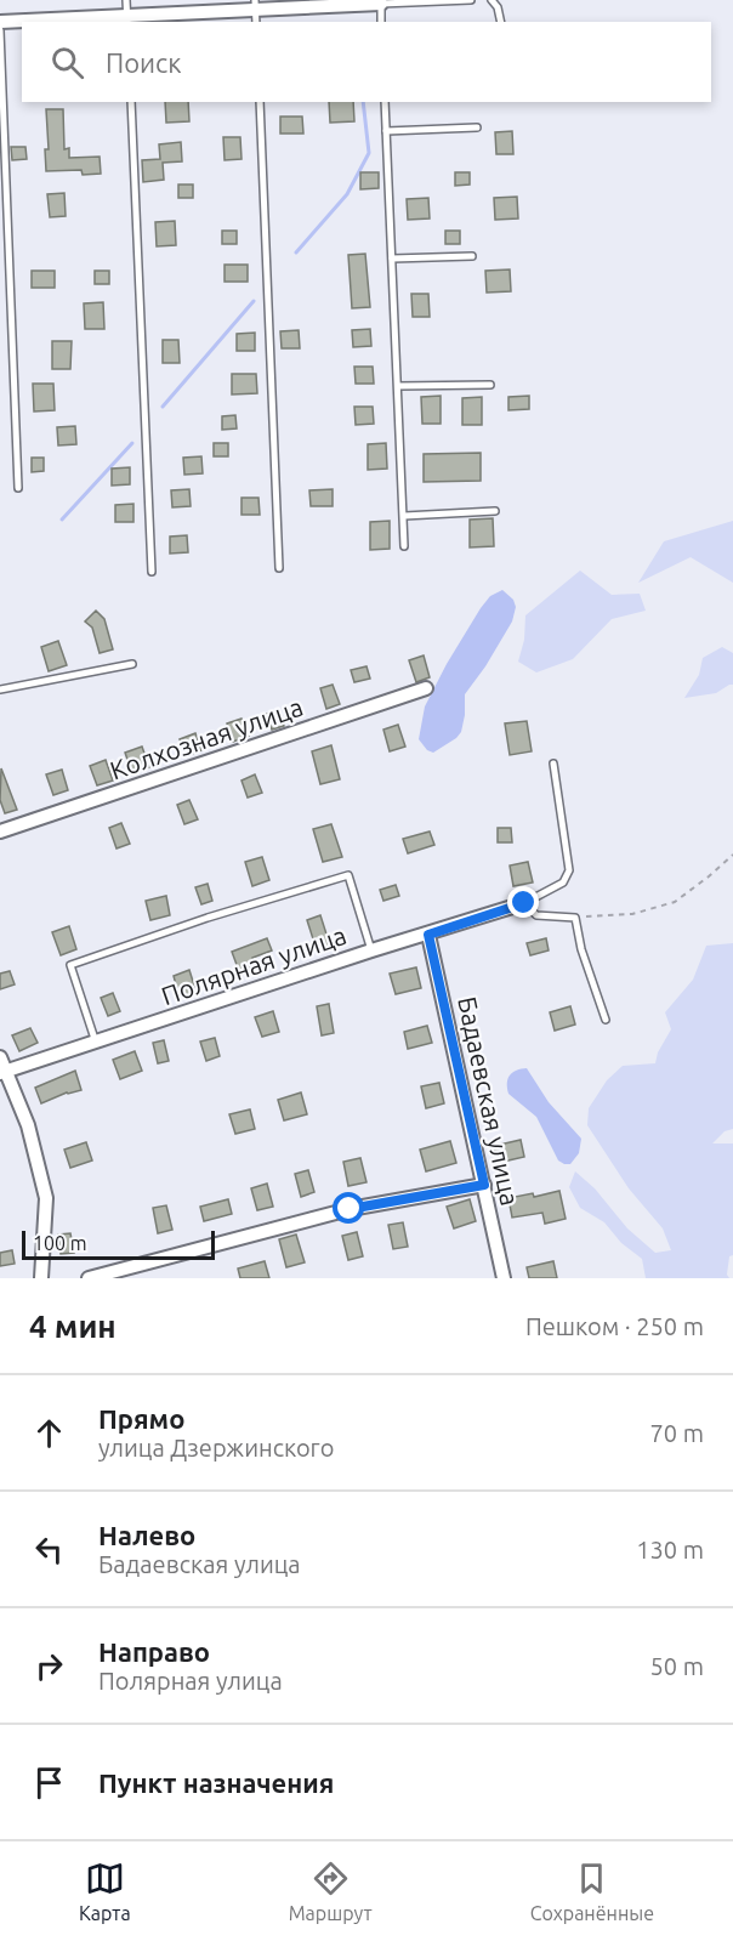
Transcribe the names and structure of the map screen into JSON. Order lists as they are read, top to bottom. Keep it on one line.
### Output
{"streets":{"street":["Колхозная улица","Полярная улица","Бадаевская улица"]},"crossings":[["Полярная улица","Бадаевская улица"]],"scale_bar":"100 m","page":{"search":"Поиск","scale":"100 m","heading":["4 мин","Пешком · 250 m"],"list":[["Прямо","улица Дзержинского","70 m"],["Налево","Бадаевская улица","130 m"],["Направо","Полярная улица","50 m"],"Пункт назначения"],"nav":["Карта","Маршрут","Сохранённые"]}}
